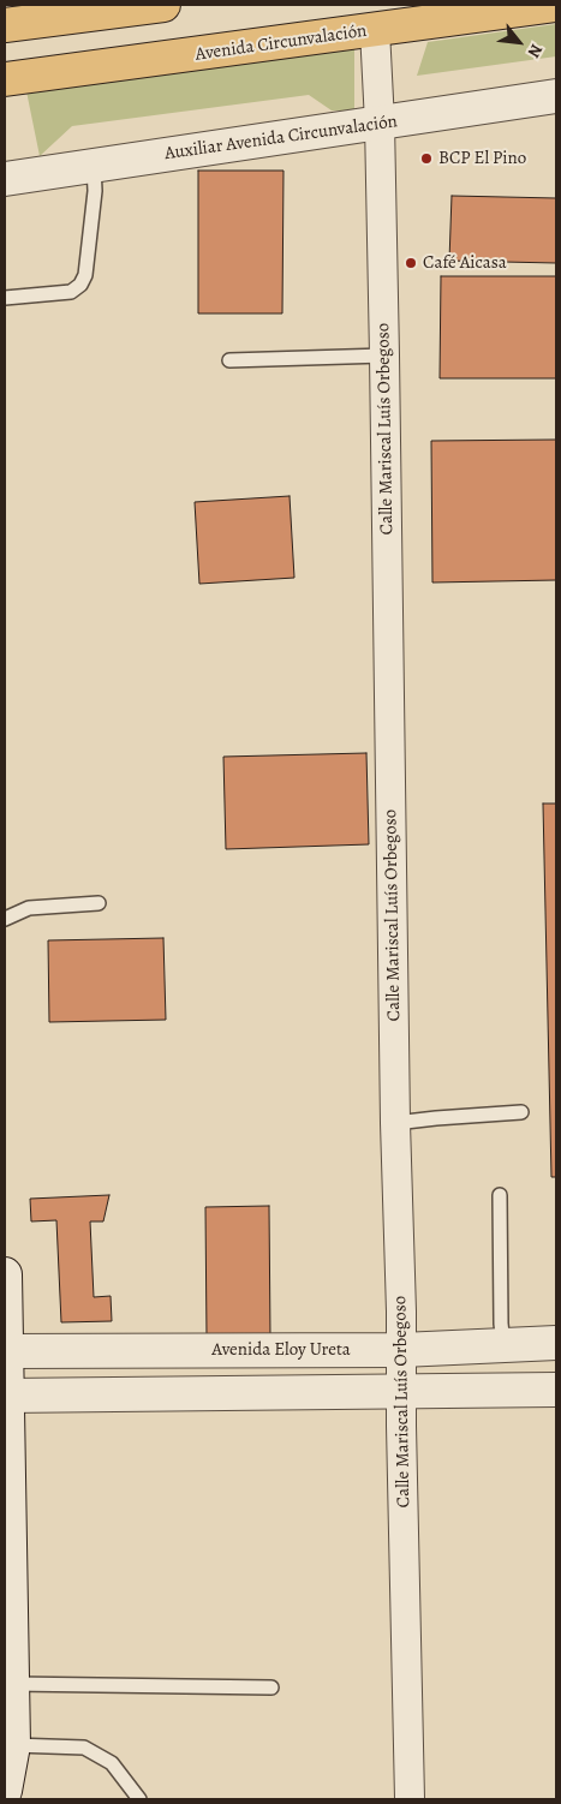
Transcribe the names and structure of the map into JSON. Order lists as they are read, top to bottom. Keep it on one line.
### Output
{"streets":{"main road":["Avenida Circunvalación"],"street":["Auxiliar Avenida Circunvalación","Calle Mariscal Luís Orbegoso","Avenida Eloy Ureta"]},"crossings":[["Avenida Circunvalación","Calle Mariscal Luís Orbegoso"],["Auxiliar Avenida Circunvalación","Calle Mariscal Luís Orbegoso"],["Calle Mariscal Luís Orbegoso","Avenida Eloy Ureta"]],"places":["BCP El Pino","Café Aicasa"],"north":"bottom right"}
